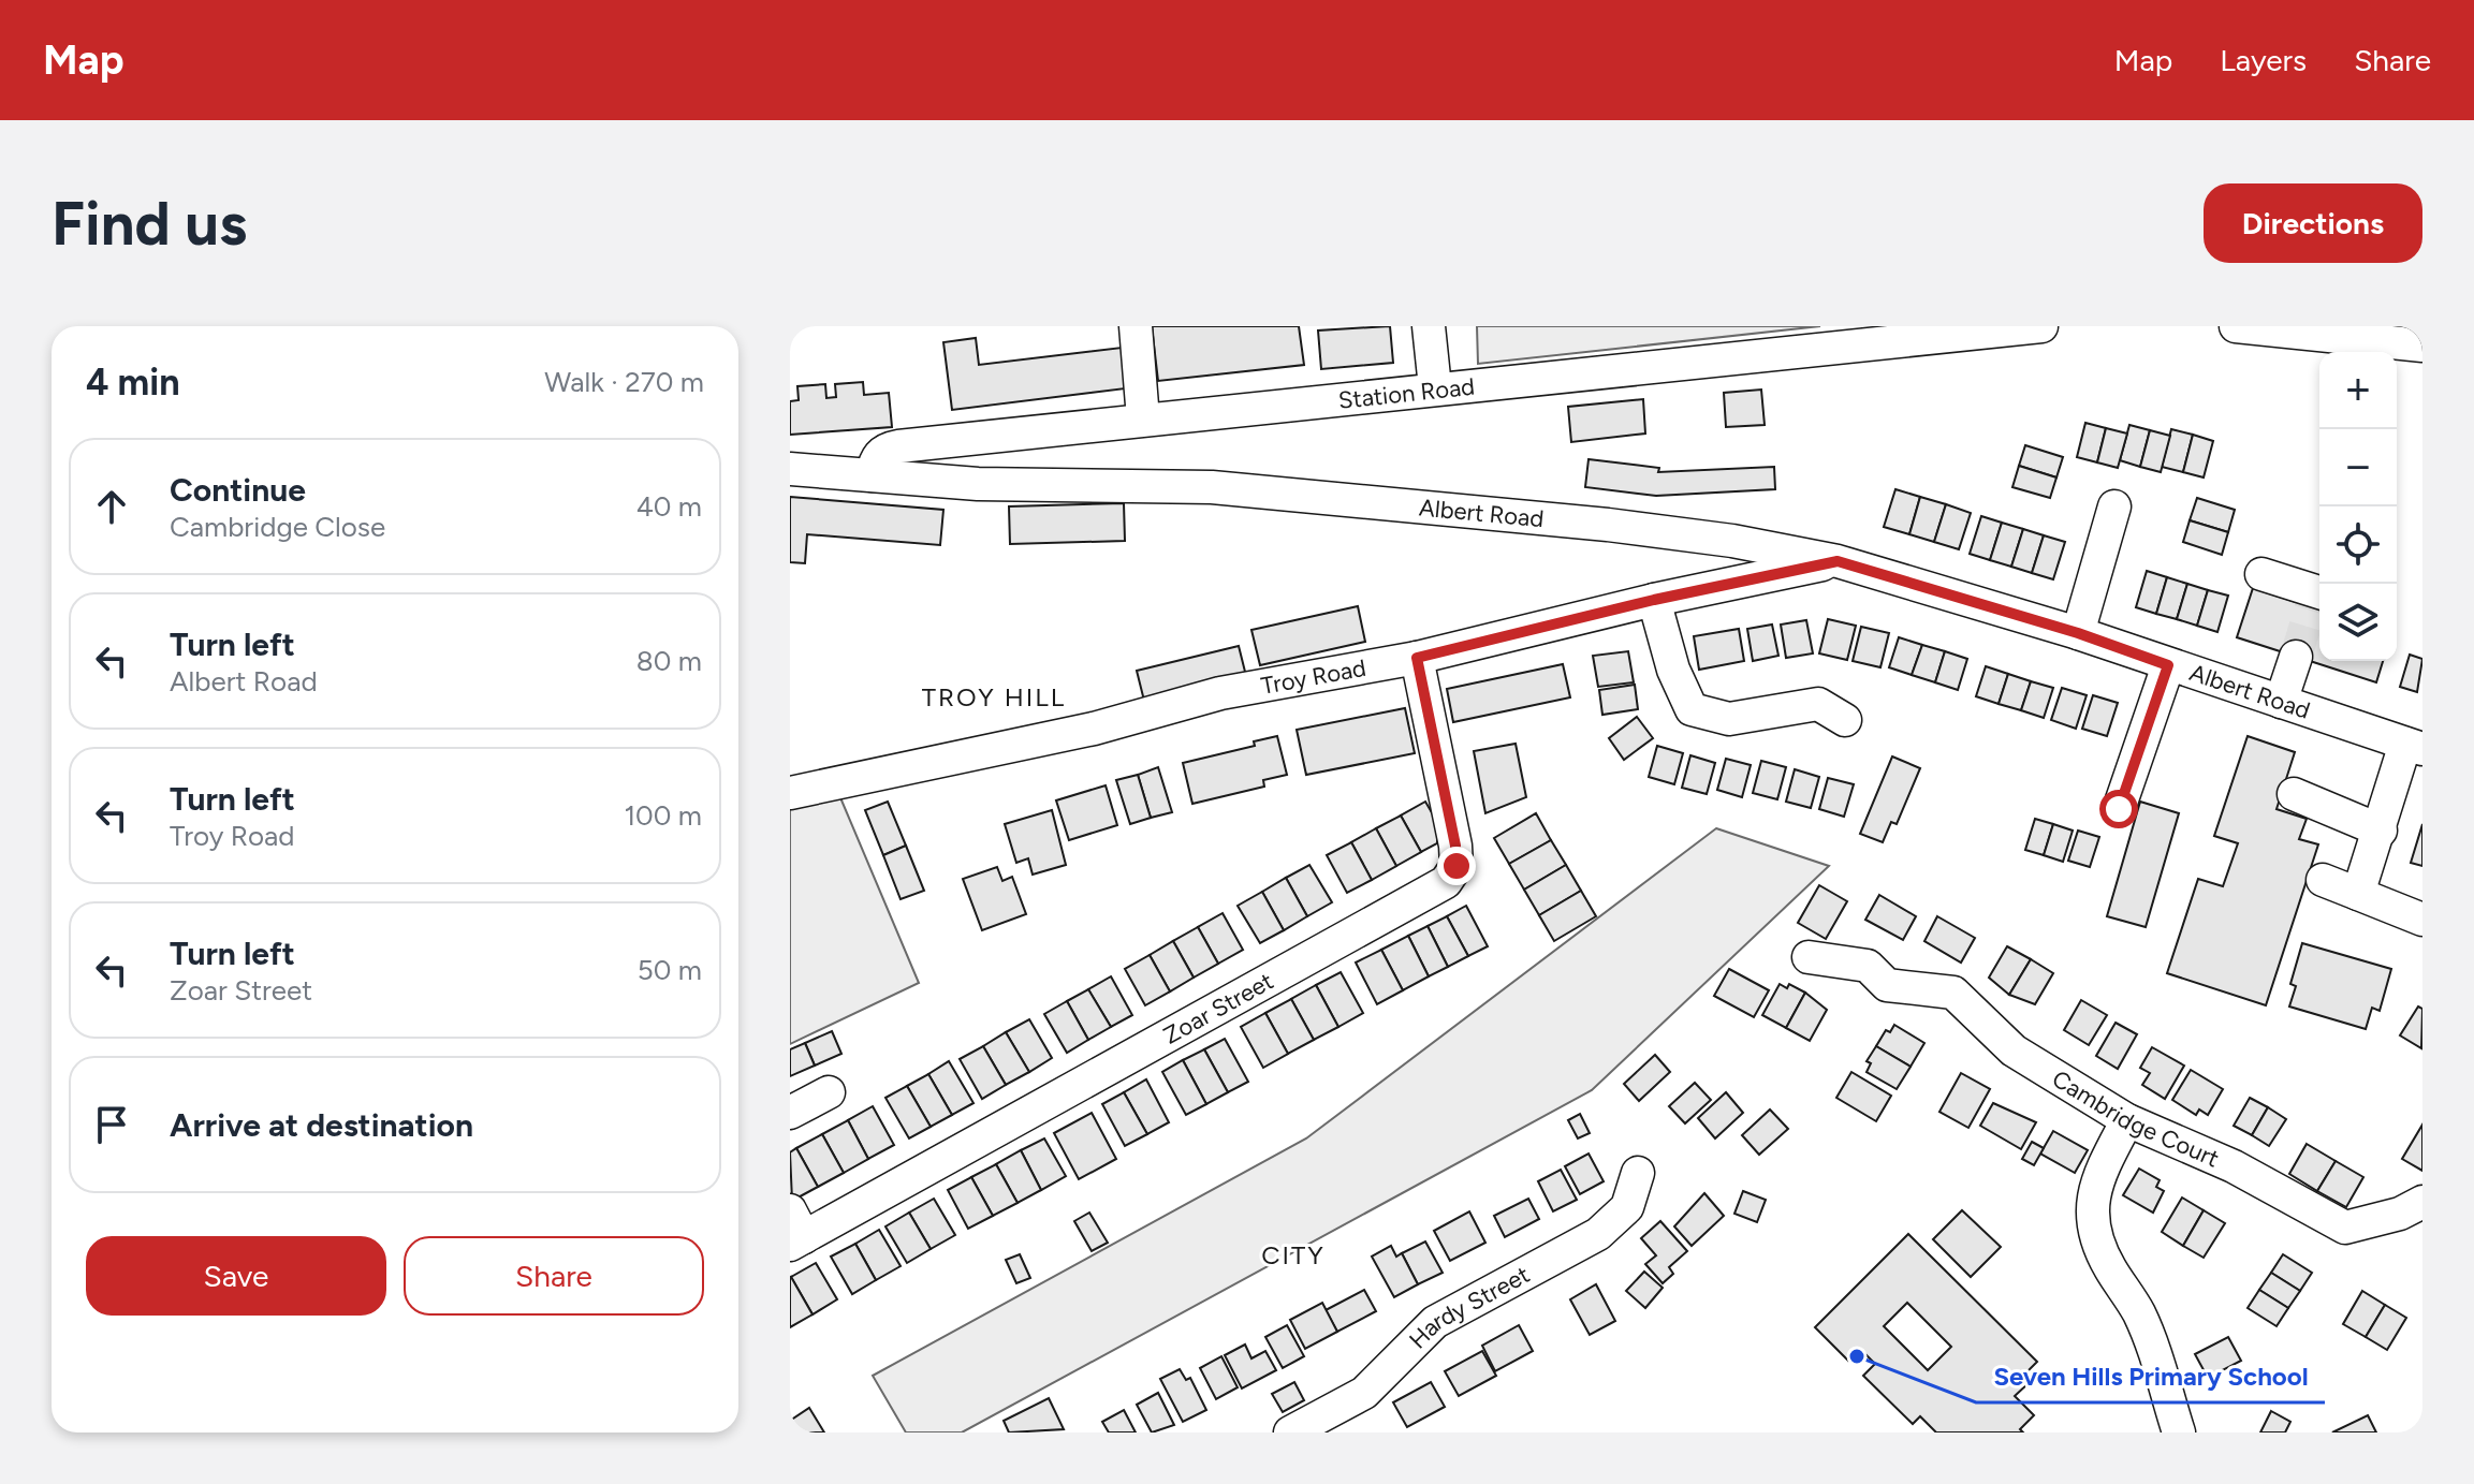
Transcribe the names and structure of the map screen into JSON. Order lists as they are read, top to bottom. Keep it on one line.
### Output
{"streets":{"street":["Station Road","Albert Road","Troy Road","Zoar Street","Cambridge Court","Hardy Street"]},"crossings":[["Station Road","Albert Road"],["Albert Road","Troy Road"],["Troy Road","Zoar Street"]],"districts":["TROY HILL","CITY"],"places":["Seven Hills Primary School"],"page":{"header":"Map","nav":["Map","Layers","Share"],"buttons":["Directions",["Save","Share"]],"title":"Find us","heading":["4 min","Walk · 270 m"],"map_buttons":["+","−"],"list":[["Continue","Cambridge Close","40 m"],["Turn left","Albert Road","80 m"],["Turn left","Troy Road","100 m"],["Turn left","Zoar Street","50 m"],"Arrive at destination"]}}
